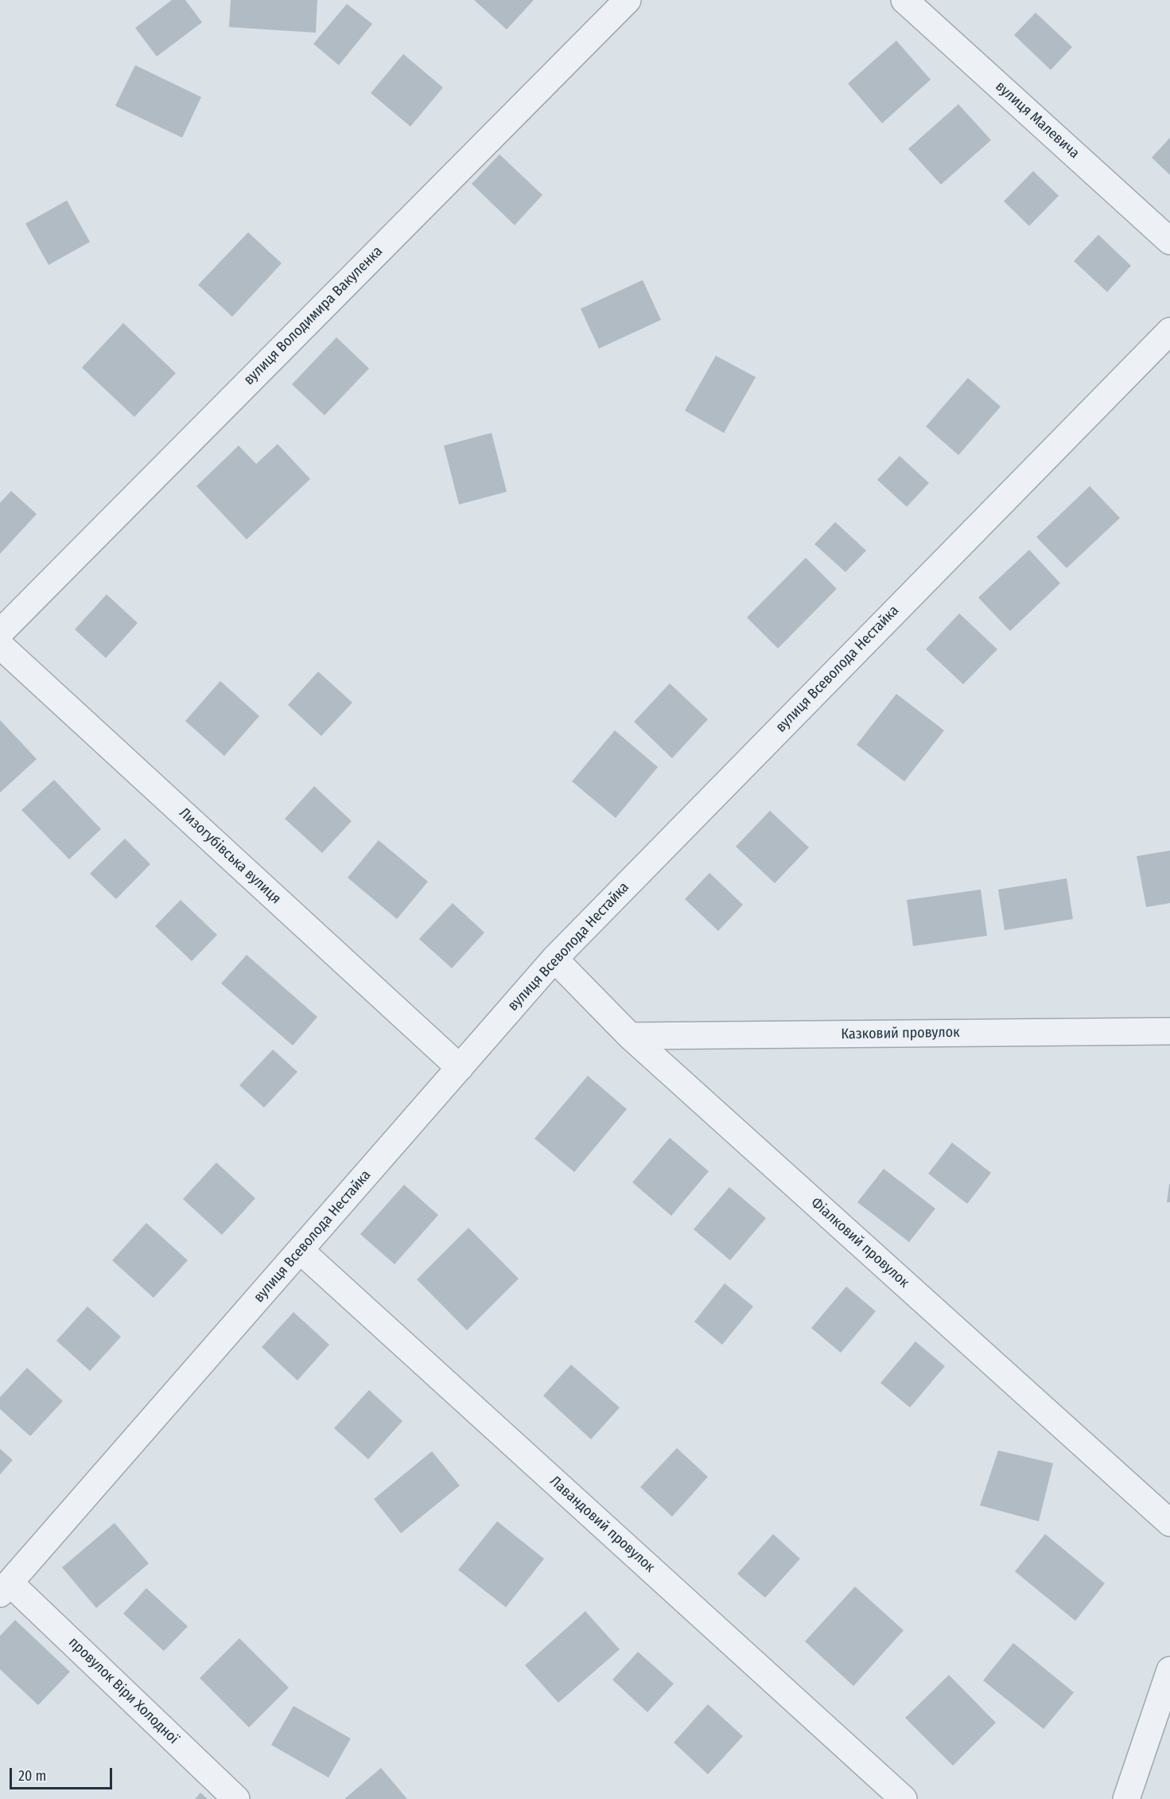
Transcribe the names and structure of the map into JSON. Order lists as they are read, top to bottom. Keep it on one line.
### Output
{"streets":{"street":["вулиця Малевича","вулиця Володимира Вакуленка","вулиця Всеволода Нестайка","Лизогубівська вулиця","Казковий провулок","Фіалковий провулок","Лавандовий провулок","провулок Віри Холодної"]},"crossings":[["вулиця Всеволода Нестайка","Лизогубівська вулиця"],["вулиця Всеволода Нестайка","Фіалковий провулок"],["вулиця Всеволода Нестайка","Лавандовий провулок"],["вулиця Всеволода Нестайка","провулок Віри Холодної"],["Казковий провулок","Фіалковий провулок"]],"scale_bar":"20 m"}
